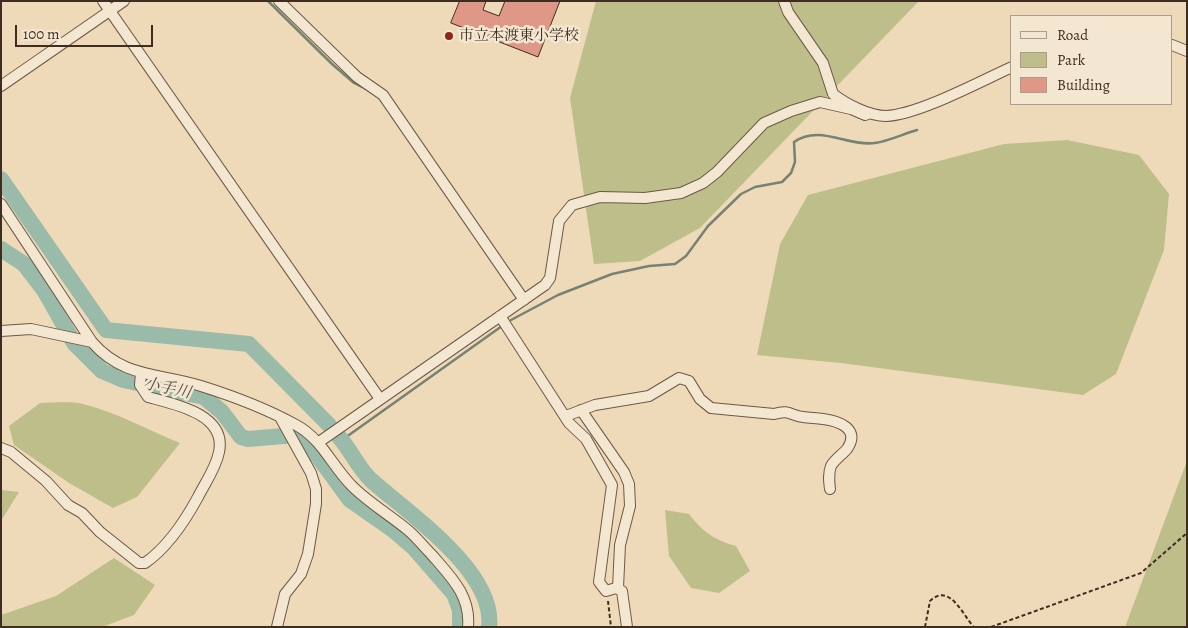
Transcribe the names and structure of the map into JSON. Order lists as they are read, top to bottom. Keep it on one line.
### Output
{"water":["小手川"],"places":["市立本渡東小学校"],"legend":["Road","Park","Building"],"scale_bar":"100 m"}
